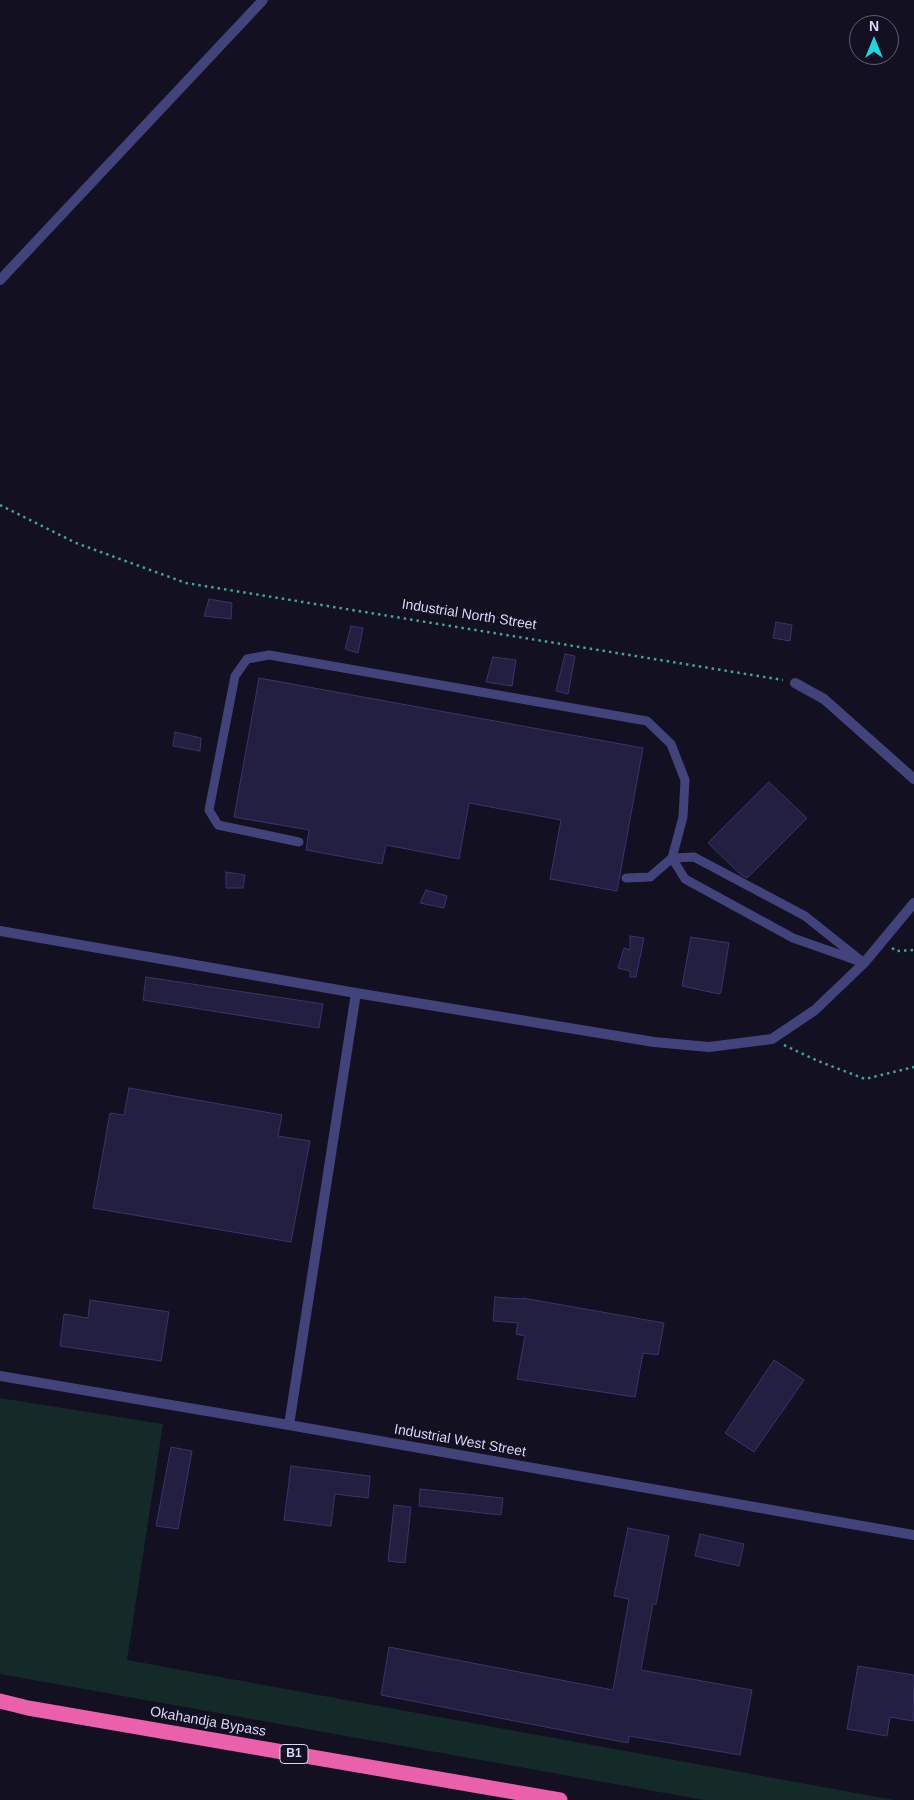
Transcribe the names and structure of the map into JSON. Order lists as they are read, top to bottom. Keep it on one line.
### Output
{"streets":{"highway":["Okahandja Bypass","B1"],"street":["Industrial West Street"],"path":["Industrial North Street"]},"north":"top"}
